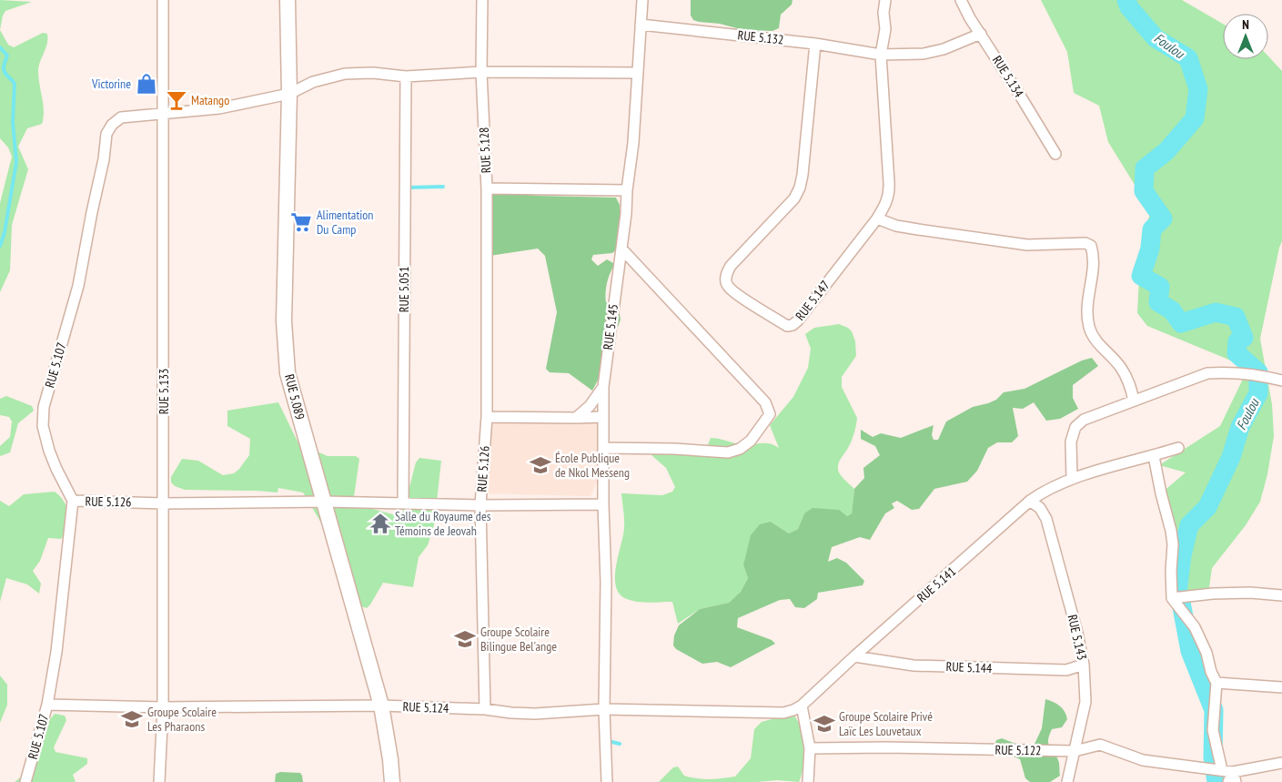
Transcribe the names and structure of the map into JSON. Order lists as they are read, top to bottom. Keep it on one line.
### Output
{"streets":{"street":["RUE 5.132","RUE 5.134","RUE 5.128","RUE 5.051","RUE 5.147","RUE 5.145","RUE 5.107","RUE 5.133","RUE 5.089","RUE 5.126","RUE 5.141","RUE 5.143","RUE 5.144","RUE 5.124","RUE 5.122"]},"crossings":[["RUE 5.132","RUE 5.134"],["RUE 5.132","RUE 5.147"],["RUE 5.132","RUE 5.145"],["RUE 5.128","RUE 5.145"],["RUE 5.128","RUE 5.107"],["RUE 5.128","RUE 5.126"],["RUE 5.051","RUE 5.107"],["RUE 5.051","RUE 5.126"],["RUE 5.145","RUE 5.107"],["RUE 5.145","RUE 5.124"],["RUE 5.107","RUE 5.133"],["RUE 5.107","RUE 5.089"],["RUE 5.107","RUE 5.126"],["RUE 5.107","RUE 5.124"],["RUE 5.133","RUE 5.126"],["RUE 5.133","RUE 5.124"],["RUE 5.089","RUE 5.126"],["RUE 5.089","RUE 5.124"],["RUE 5.141","RUE 5.143"],["RUE 5.141","RUE 5.144"],["RUE 5.141","RUE 5.124"],["RUE 5.143","RUE 5.144"],["RUE 5.143","RUE 5.122"]],"water":["Foulou"],"places":{"shop":["Victorine"],"bar":["Matango"],"supermarket":["Alimentation Du Camp"],"school or university":["École Publique de Nkol Messeng","Groupe Scolaire Bilingue Bel'ange","Groupe Scolaire Les Pharaons","Groupe Scolaire Privé Laïc Les Louvetaux"],"temple":["Salle du Royaume des Témoins de Jeovah"]},"north":"top"}
